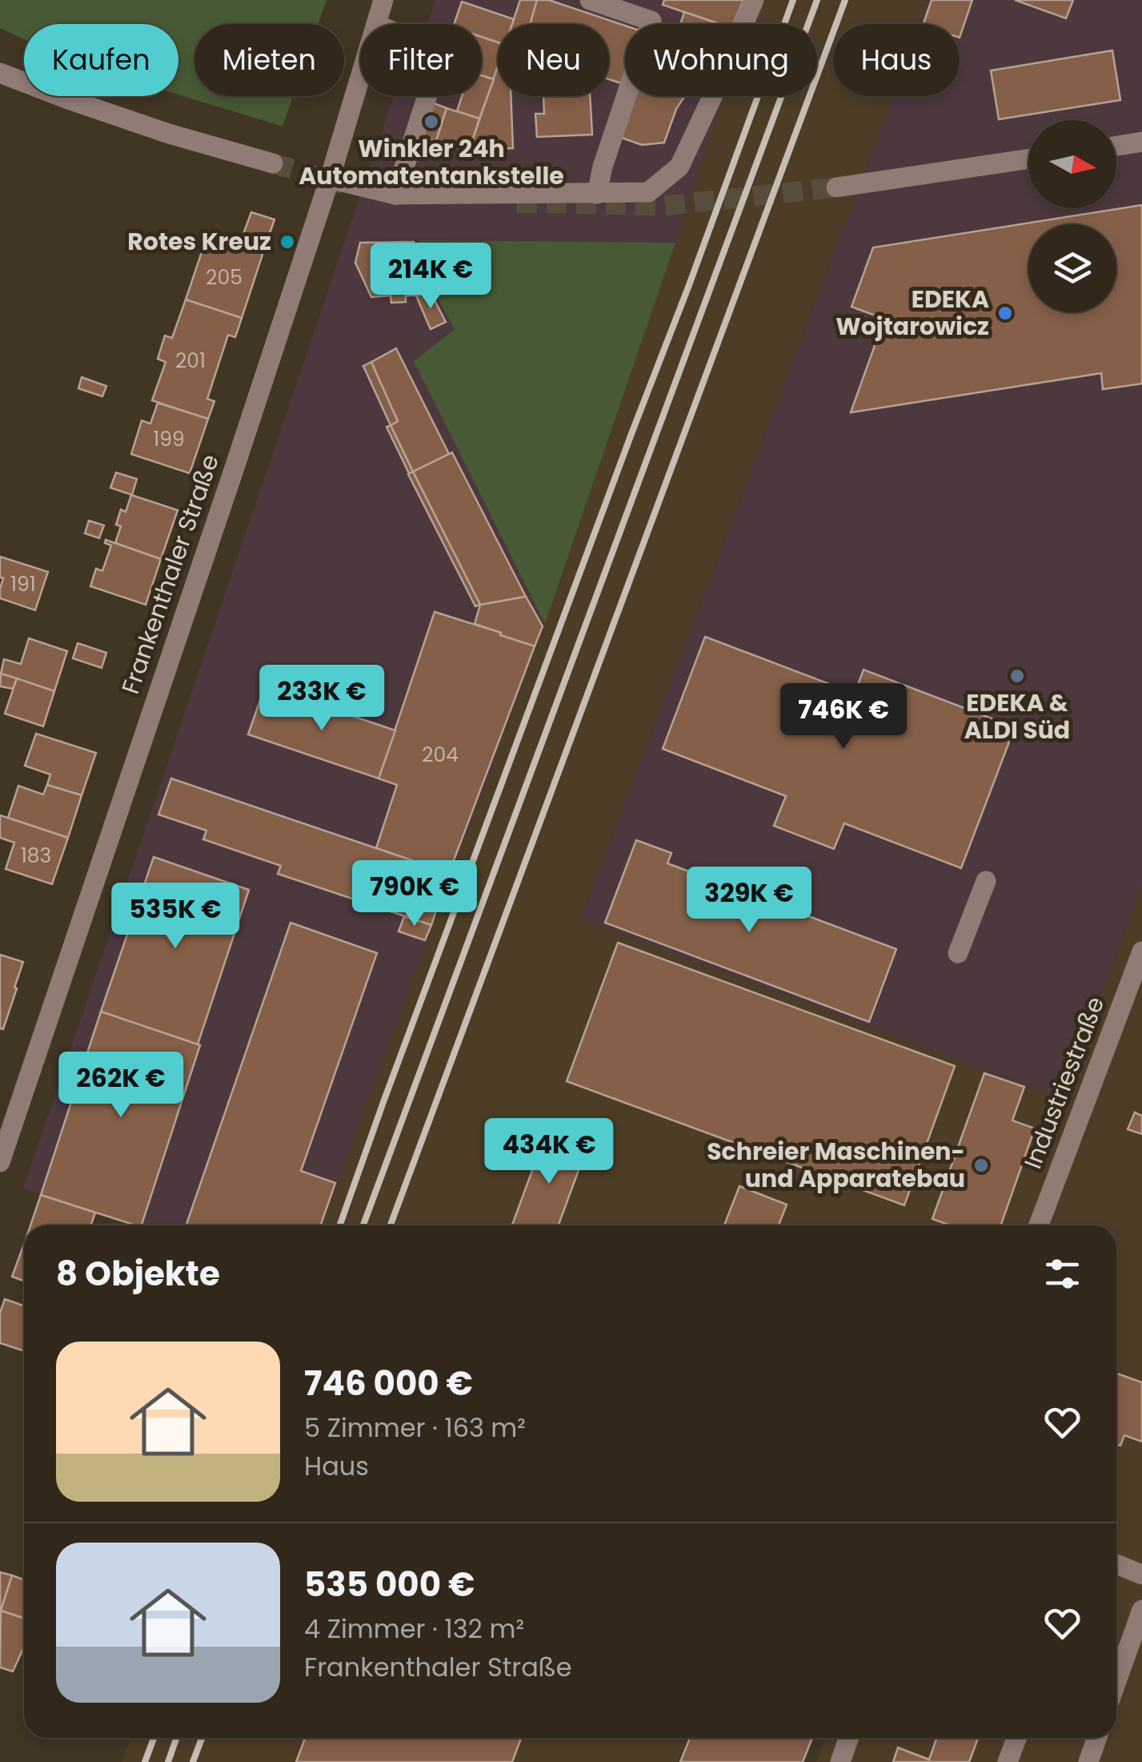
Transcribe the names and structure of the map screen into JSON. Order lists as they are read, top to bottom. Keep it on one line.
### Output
{"streets":{"street":["Frankenthaler Straße","Industriestraße"]},"places":["Winkler 24h Automatentankstelle","Rotes Kreuz","EDEKA Wojtarowicz","EDEKA & ALDI Süd","Schreier Maschinen- und Apparatebau"],"house_numbers":["205","201","199","191","204","183"],"north":"right","page":{"chip":["Kaufen","Mieten","Filter","Neu","Wohnung","Haus"],"price":["214K €","233K €","746K €","790K €","329K €","535K €","262K €","434K €"],"heading":"8 Objekte","list":[{"name":"746 000 €","note":"5 Zimmer · 163 m² · Haus"},{"name":"535 000 €","note":"4 Zimmer · 132 m² · Frankenthaler Straße"}]}}
